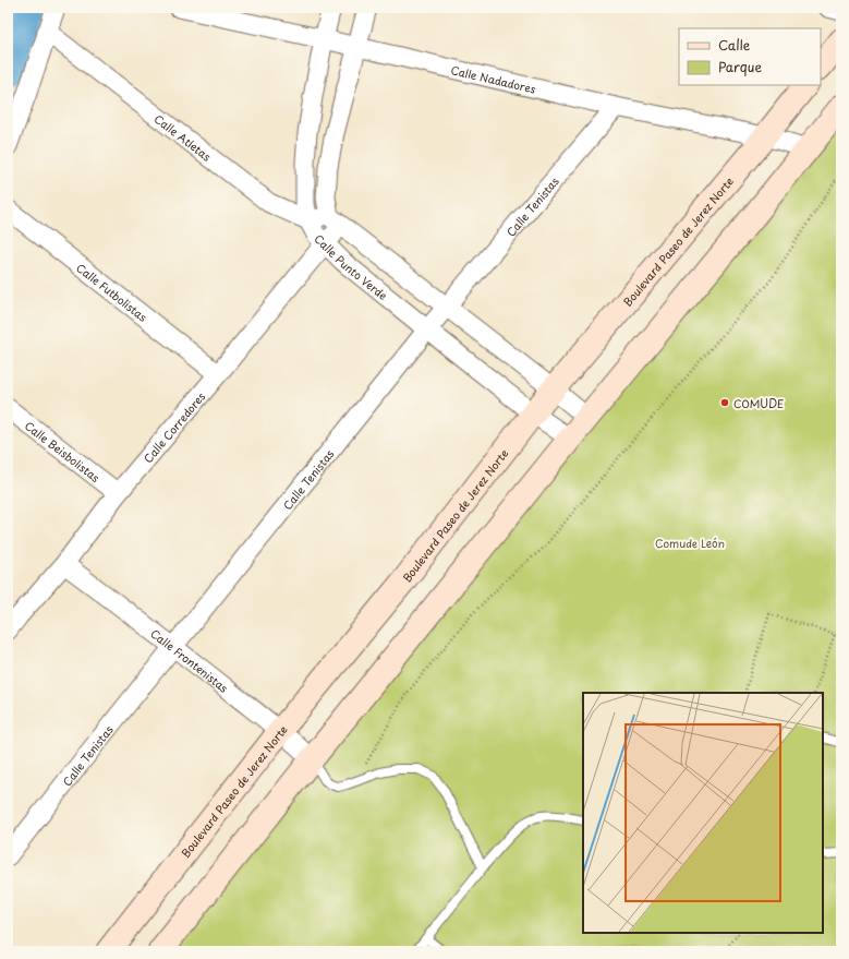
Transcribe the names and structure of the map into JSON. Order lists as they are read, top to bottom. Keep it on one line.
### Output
{"streets":{"main road":["Boulevard Paseo de Jerez Norte"],"street":["Calle Nadadores","Calle Atletas","Calle Tenistas","Calle Punto Verde","Calle Futbolistas","Calle Corredores","Calle Beisbolistas","Calle Frontenistas"]},"crossings":[["Calle Nadadores","Calle Tenistas"],["Calle Nadadores","Boulevard Paseo de Jerez Norte"],["Calle Nadadores","Calle Punto Verde"],["Calle Atletas","Calle Punto Verde"],["Calle Tenistas","Calle Punto Verde"],["Calle Tenistas","Calle Frontenistas"],["Boulevard Paseo de Jerez Norte","Calle Punto Verde"],["Boulevard Paseo de Jerez Norte","Calle Frontenistas"],["Calle Punto Verde","Calle Corredores"],["Calle Futbolistas","Calle Corredores"],["Calle Corredores","Calle Beisbolistas"],["Calle Corredores","Calle Frontenistas"]],"parks":["Comude León"],"places":["COMUDE"],"legend":["Calle","Parque"]}
